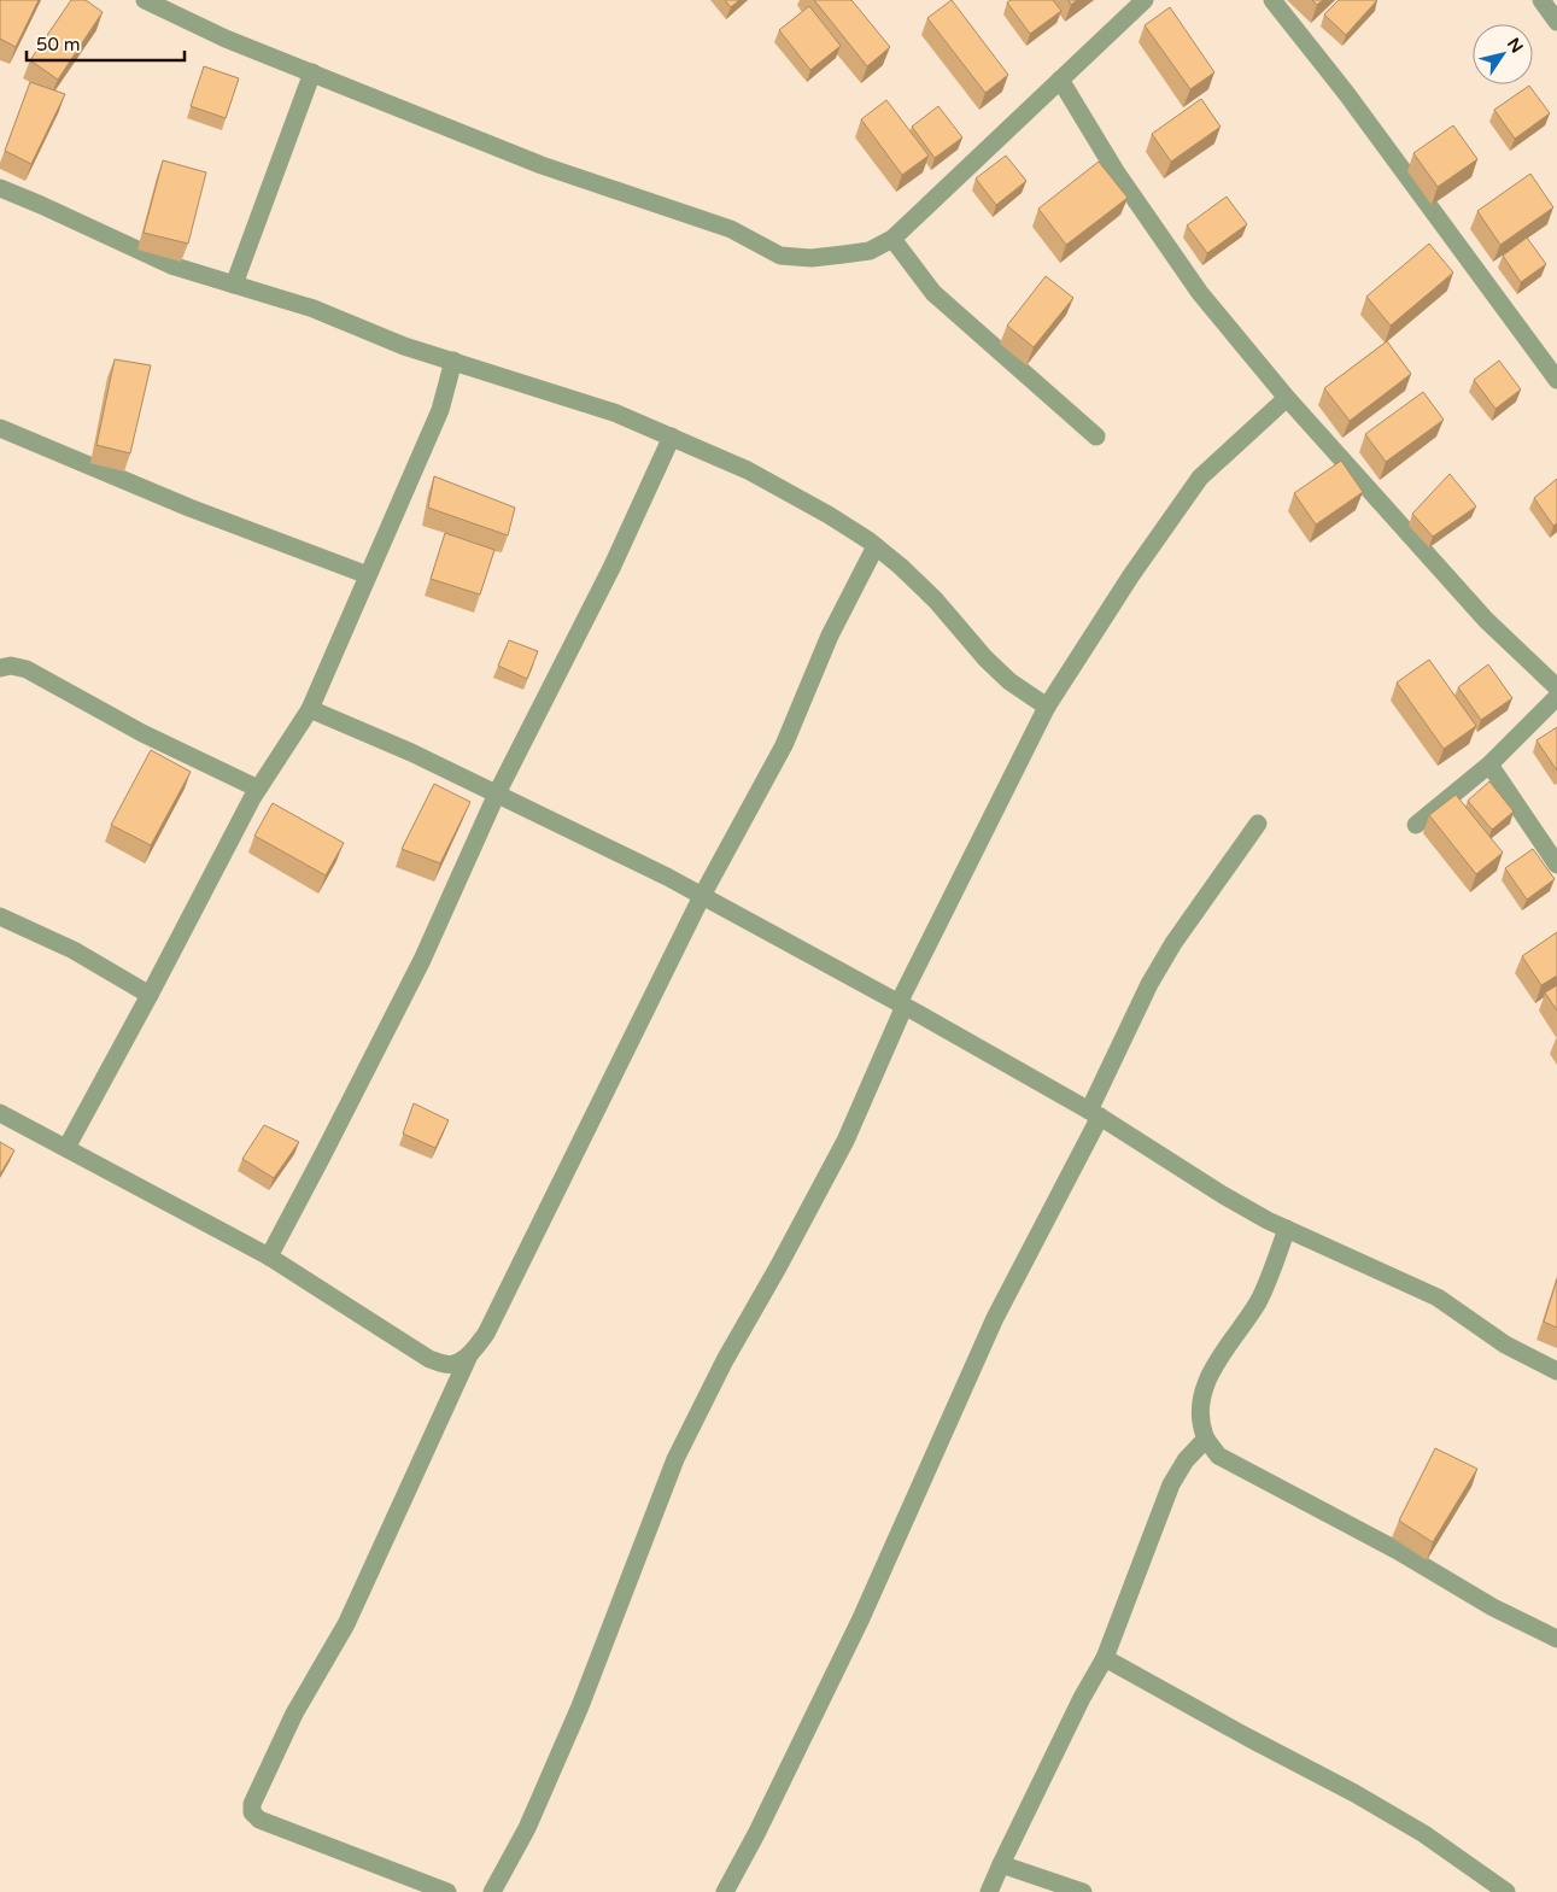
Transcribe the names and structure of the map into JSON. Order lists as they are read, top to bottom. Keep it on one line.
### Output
{"scale_bar":"50 m","north":"top right"}
